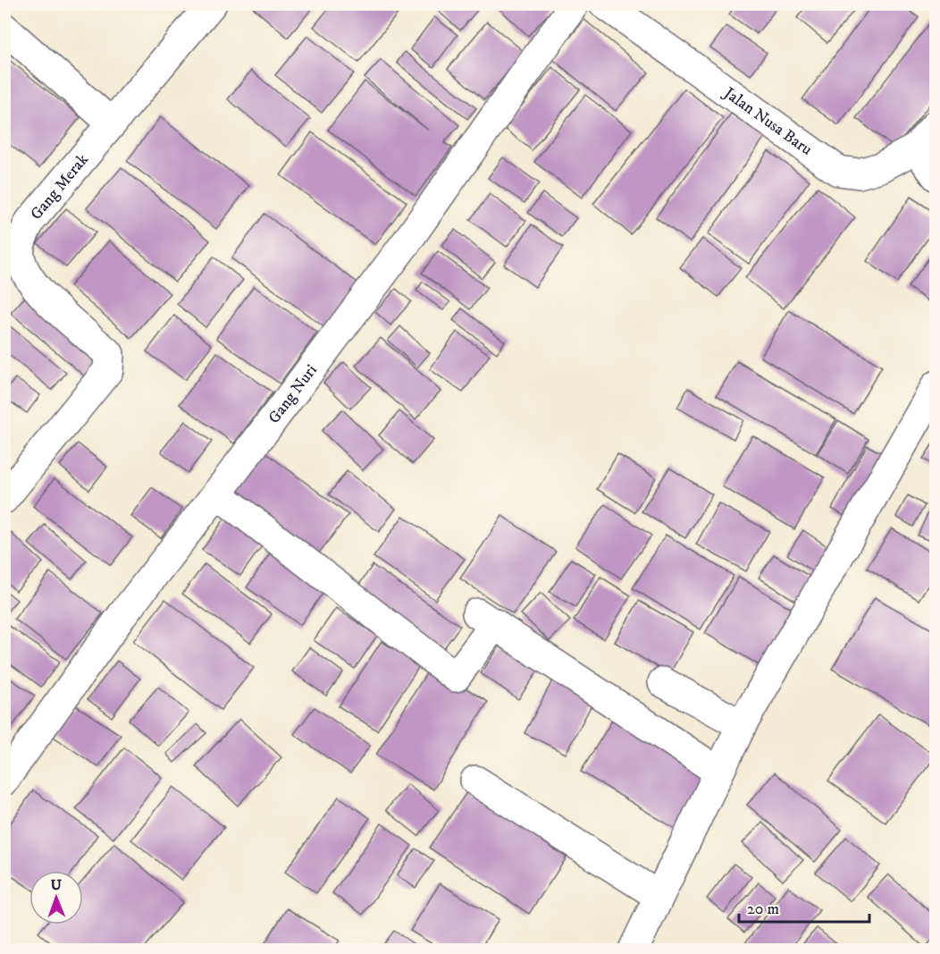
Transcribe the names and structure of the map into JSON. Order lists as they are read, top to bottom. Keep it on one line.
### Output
{"streets":{"street":["Jalan Nusa Baru","Gang Merak","Gang Nuri"]},"scale_bar":"20 m","north":"top"}
